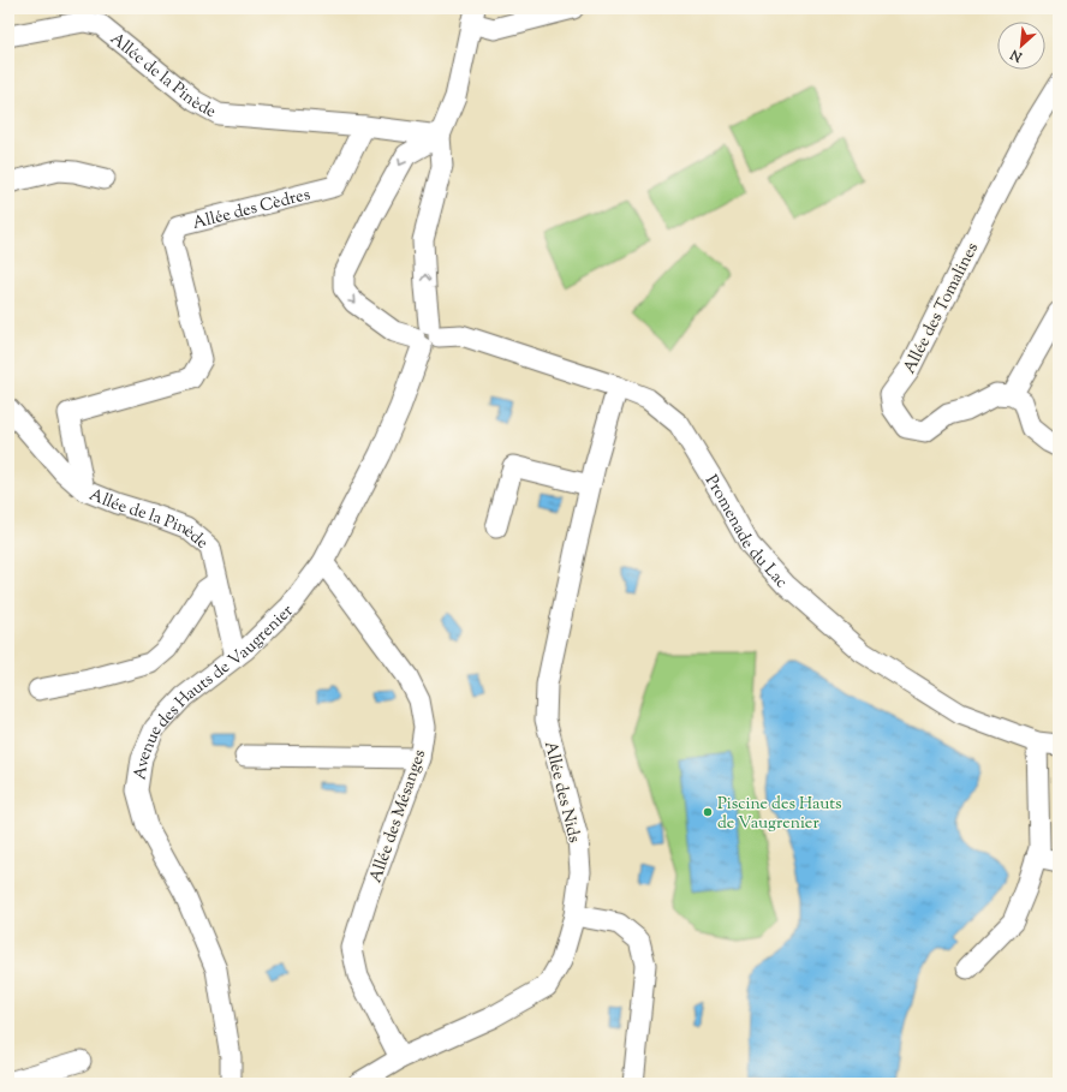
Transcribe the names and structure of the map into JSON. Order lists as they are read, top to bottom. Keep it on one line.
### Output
{"streets":{"street":["Allée de la Pinède","Allée des Cèdres","Allée des Tomalines","Promenade du Lac","Avenue des Hauts de Vaugrenier","Allée des Nids","Allée des Mésanges"]},"crossings":[["Allée de la Pinède","Allée des Cèdres"],["Allée de la Pinède","Avenue des Hauts de Vaugrenier"],["Promenade du Lac","Avenue des Hauts de Vaugrenier"],["Promenade du Lac","Allée des Nids"],["Avenue des Hauts de Vaugrenier","Allée des Mésanges"],["Allée des Nids","Allée des Mésanges"]],"places":["Piscine des Hauts de Vaugrenier"],"north":"bottom left"}
